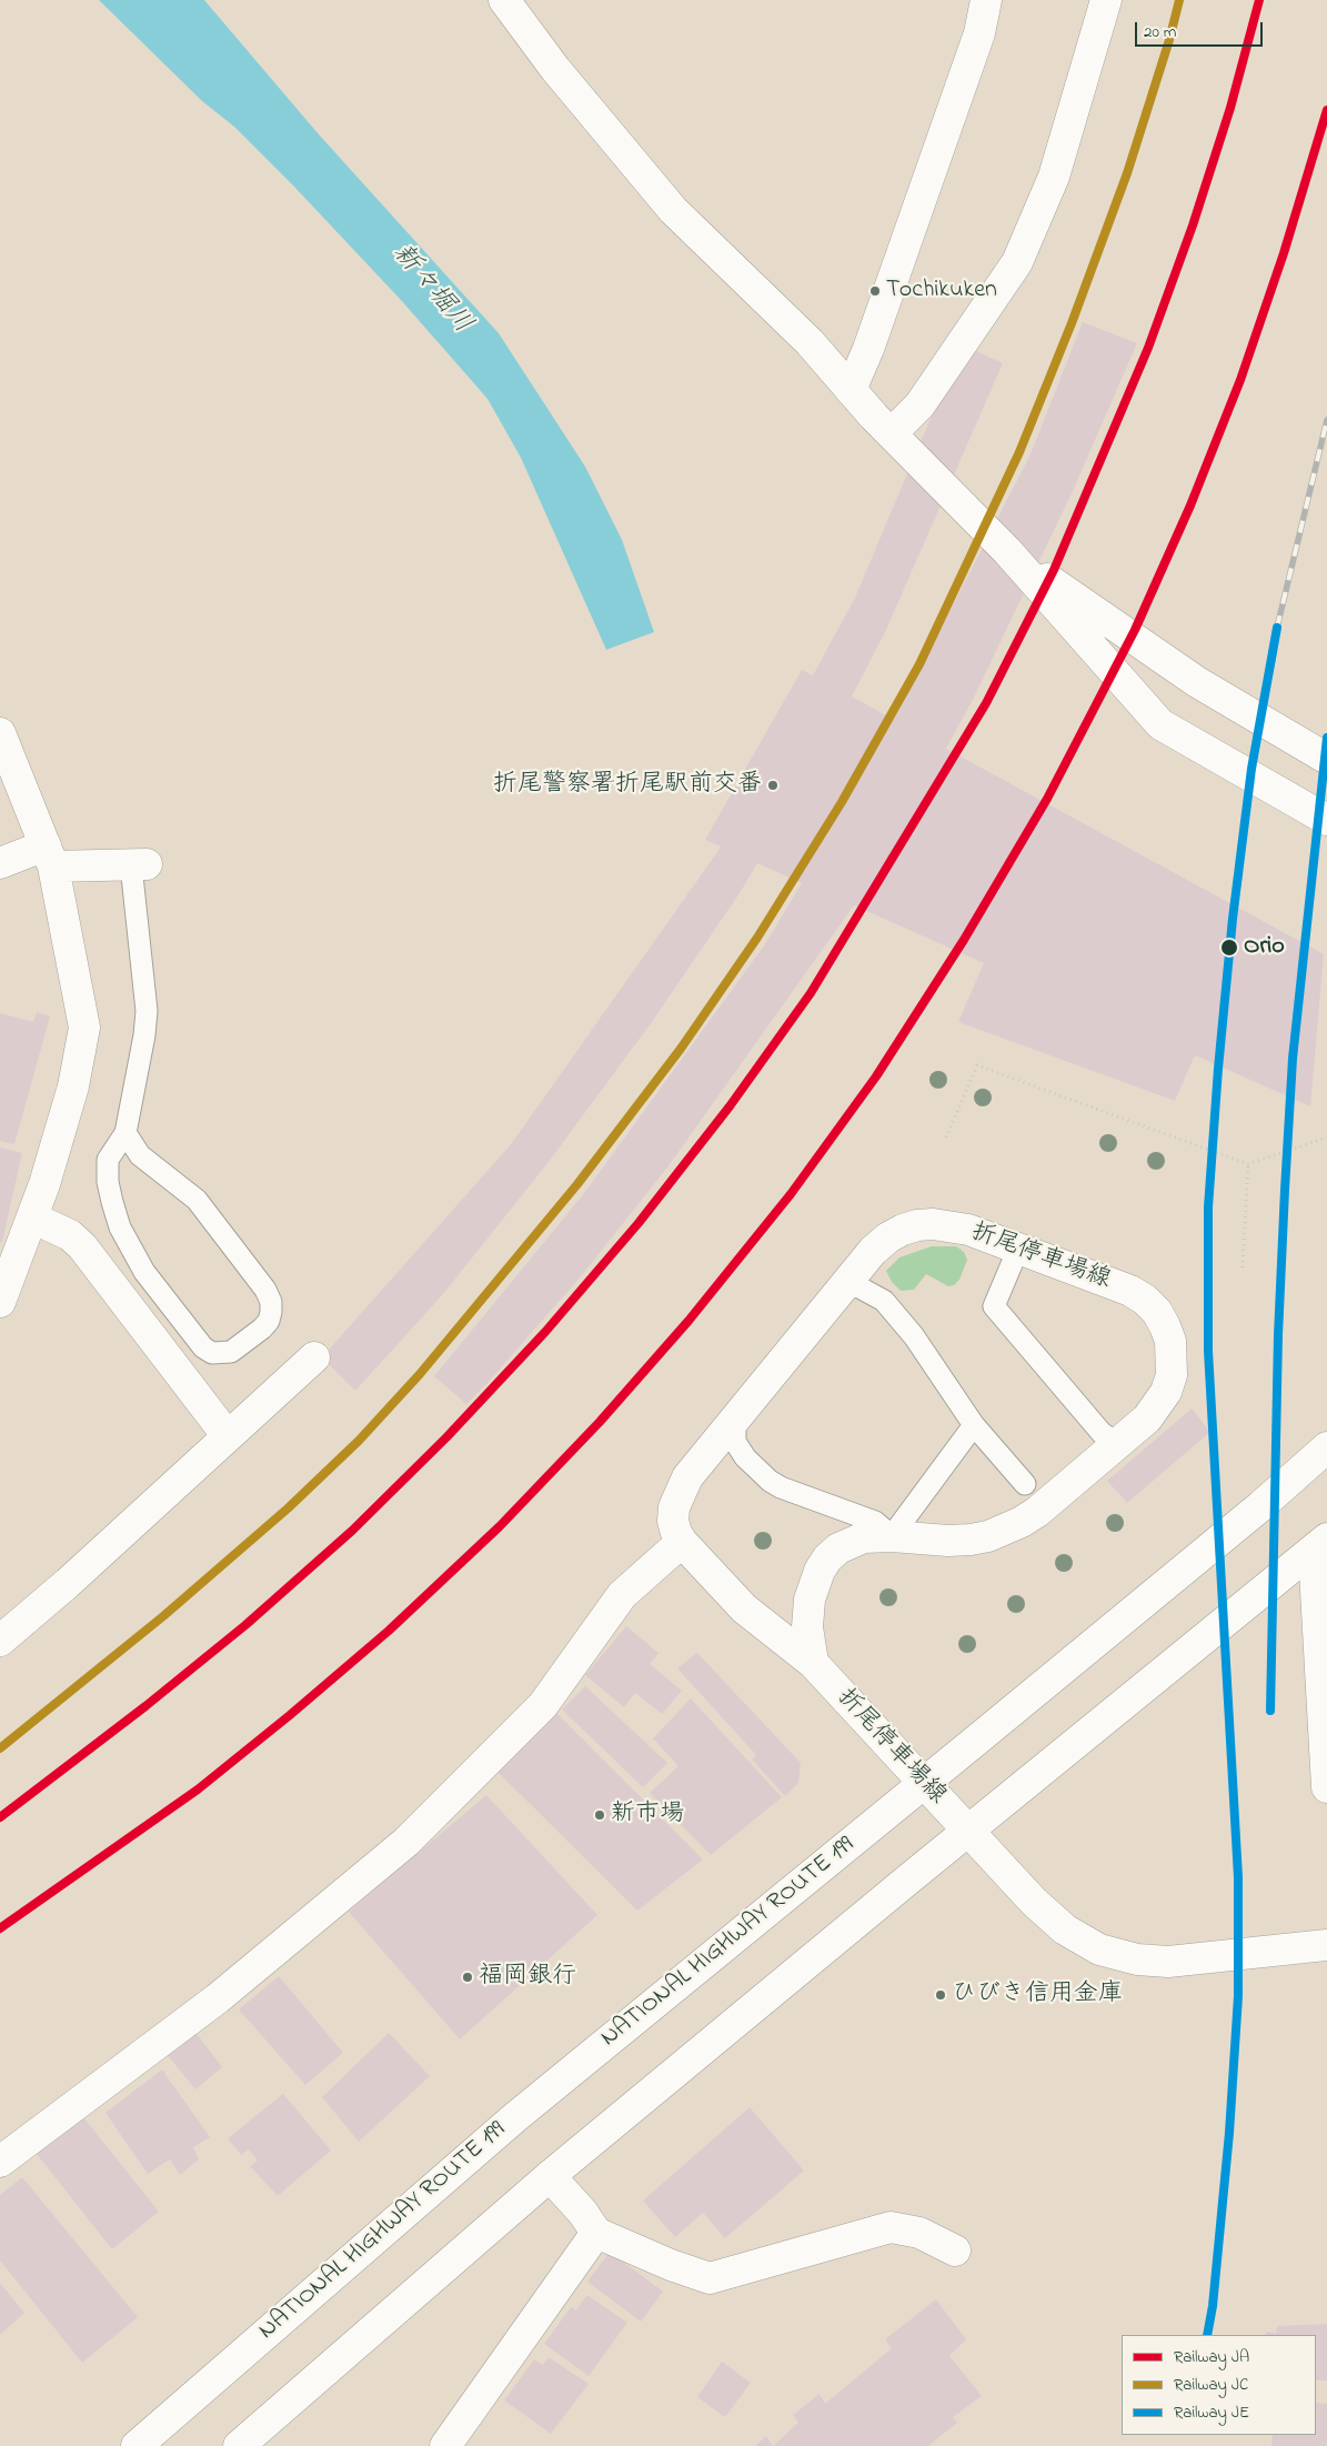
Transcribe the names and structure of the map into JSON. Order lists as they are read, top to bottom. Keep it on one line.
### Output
{"streets":{"main road":["折尾停車場線","NATIONAL HIGHWAY ROUTE 199"]},"crossings":[["折尾停車場線","NATIONAL HIGHWAY ROUTE 199"]],"water":["新々堀川"],"places":["Tochikuken","折尾警察署折尾駅前交番","Orio","新市場","福岡銀行","ひびき信用金庫"],"lines":["rail line JA","rail line JC","rail line JE"],"legend":["Railway JA","Railway JC","Railway JE"],"scale_bar":"20 m"}
